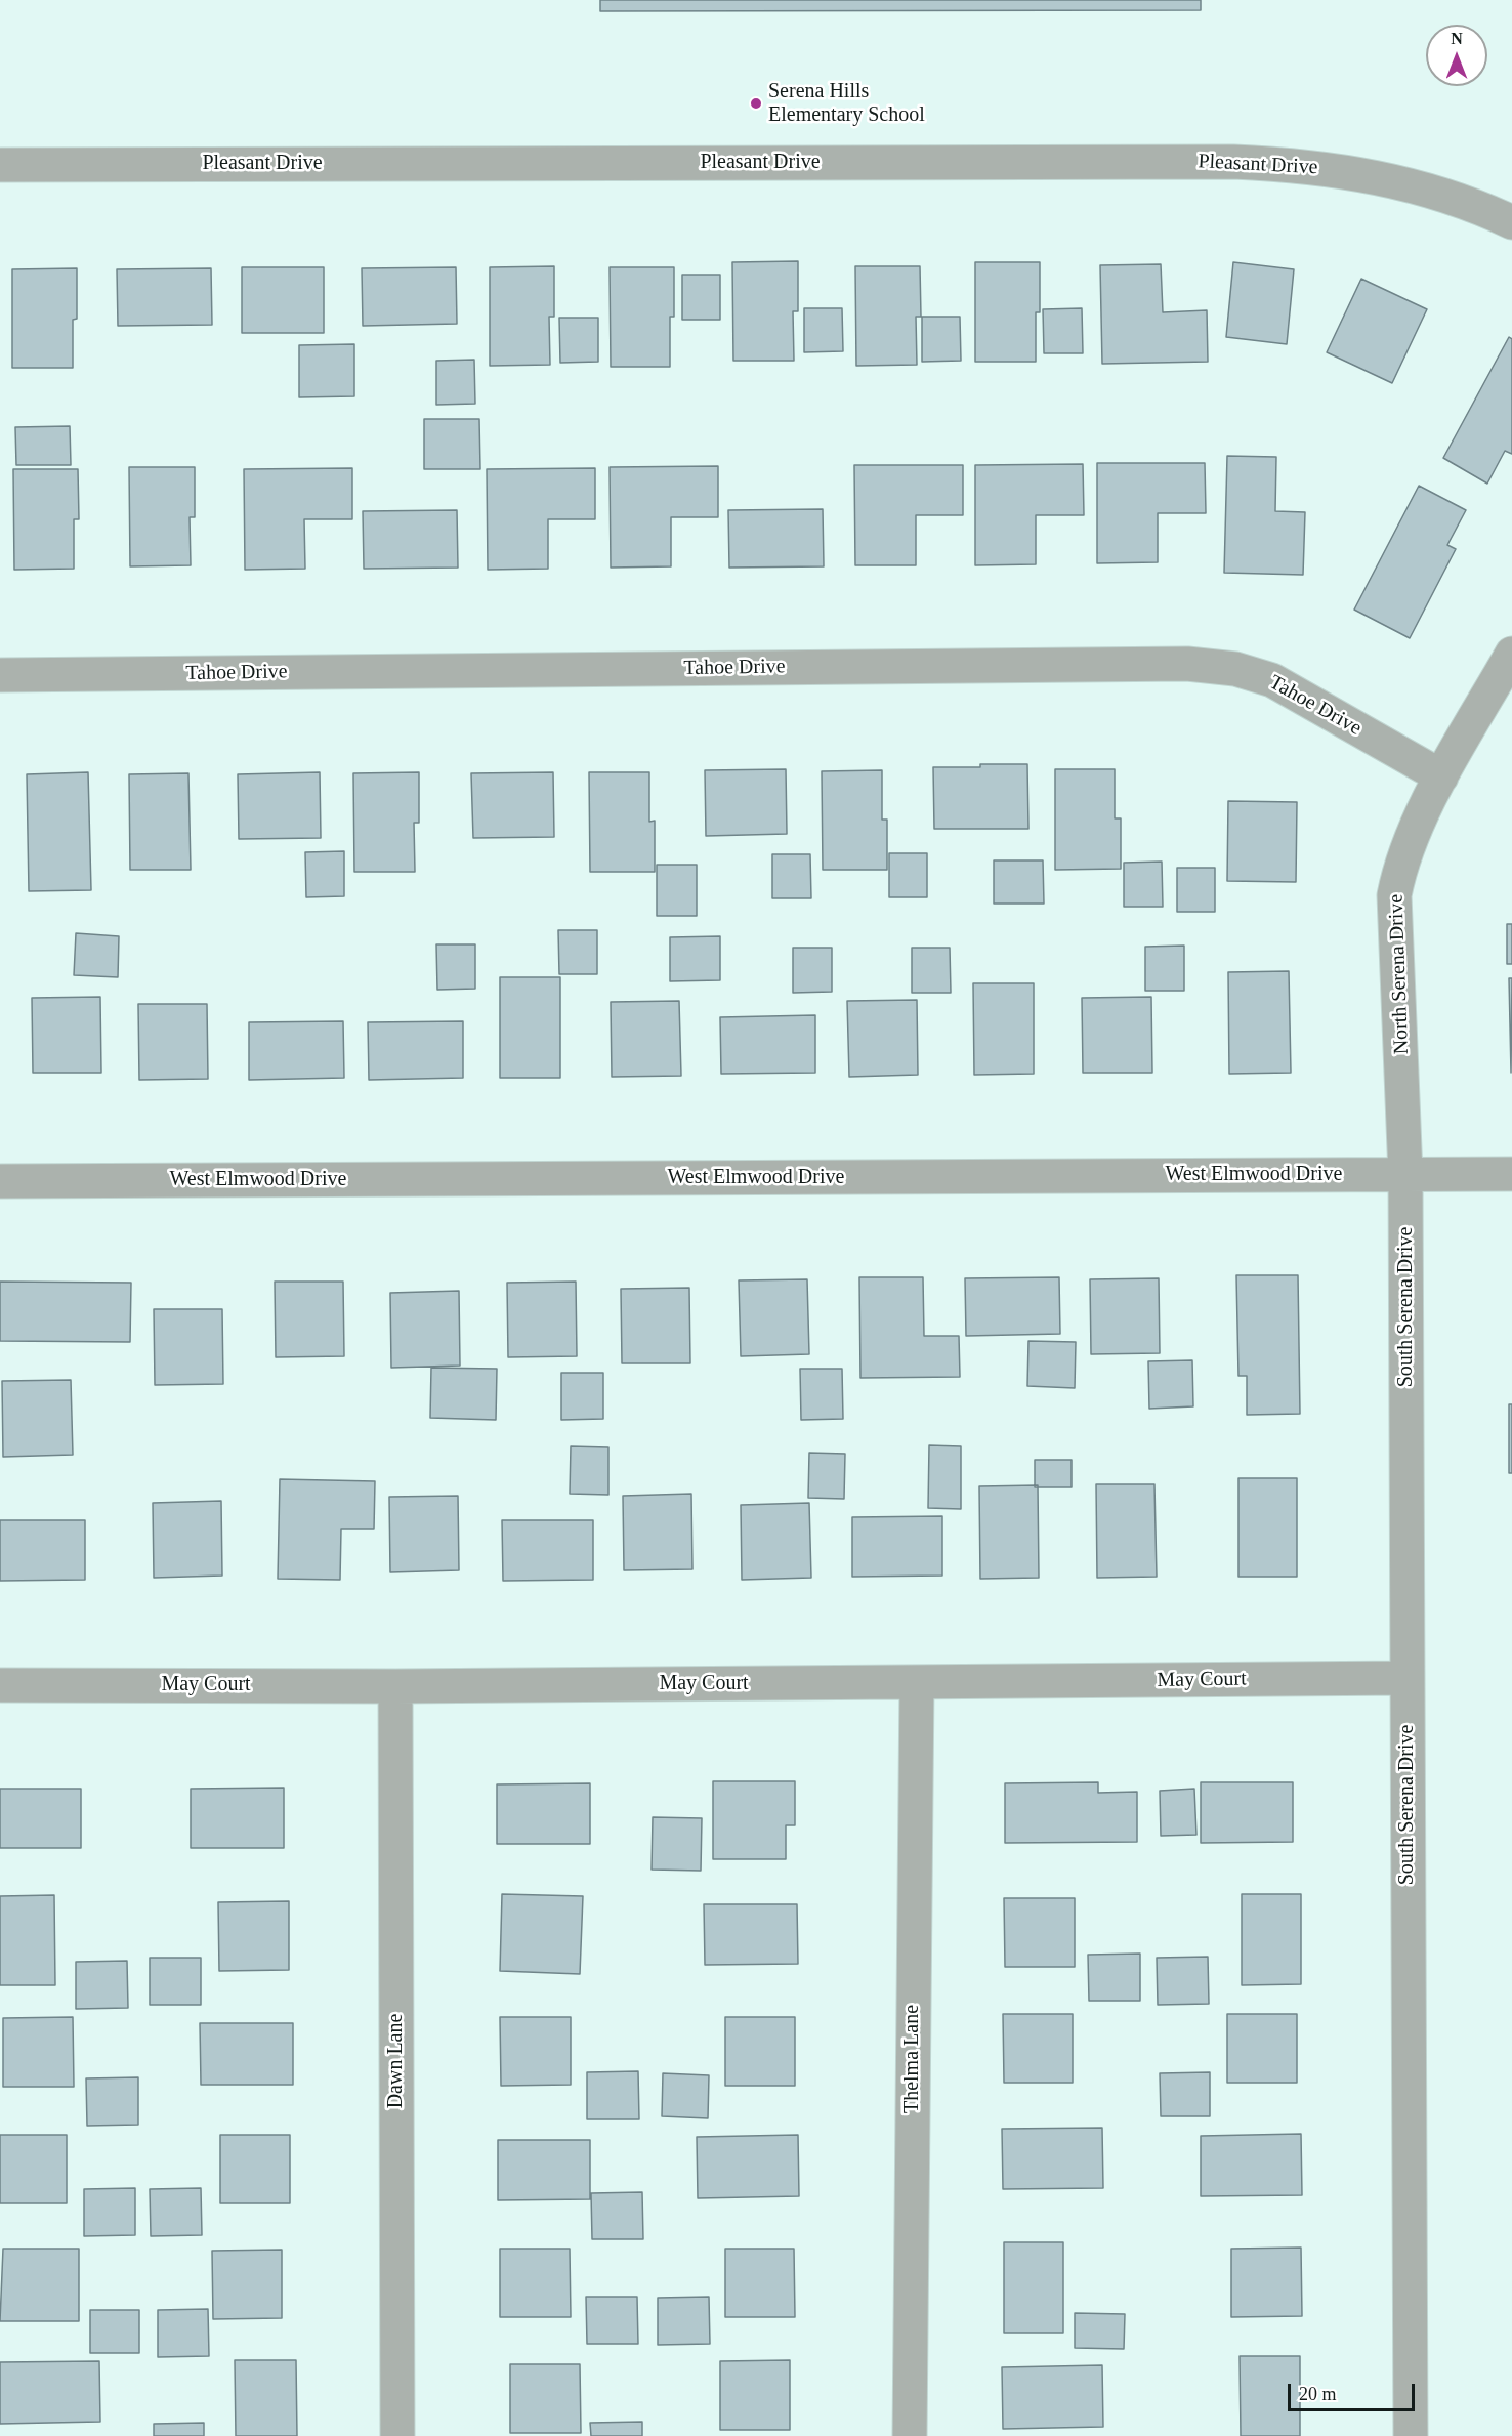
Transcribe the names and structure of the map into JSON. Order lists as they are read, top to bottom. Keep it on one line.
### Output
{"streets":{"street":["Pleasant Drive","Tahoe Drive","North Serena Drive","West Elmwood Drive","South Serena Drive","May Court","Thelma Lane","Dawn Lane"]},"crossings":[["Tahoe Drive","North Serena Drive"],["North Serena Drive","West Elmwood Drive"],["North Serena Drive","South Serena Drive"],["West Elmwood Drive","South Serena Drive"],["South Serena Drive","May Court"],["May Court","Thelma Lane"],["May Court","Dawn Lane"]],"places":["Serena Hills Elementary School"],"scale_bar":"20 m","north":"top"}
